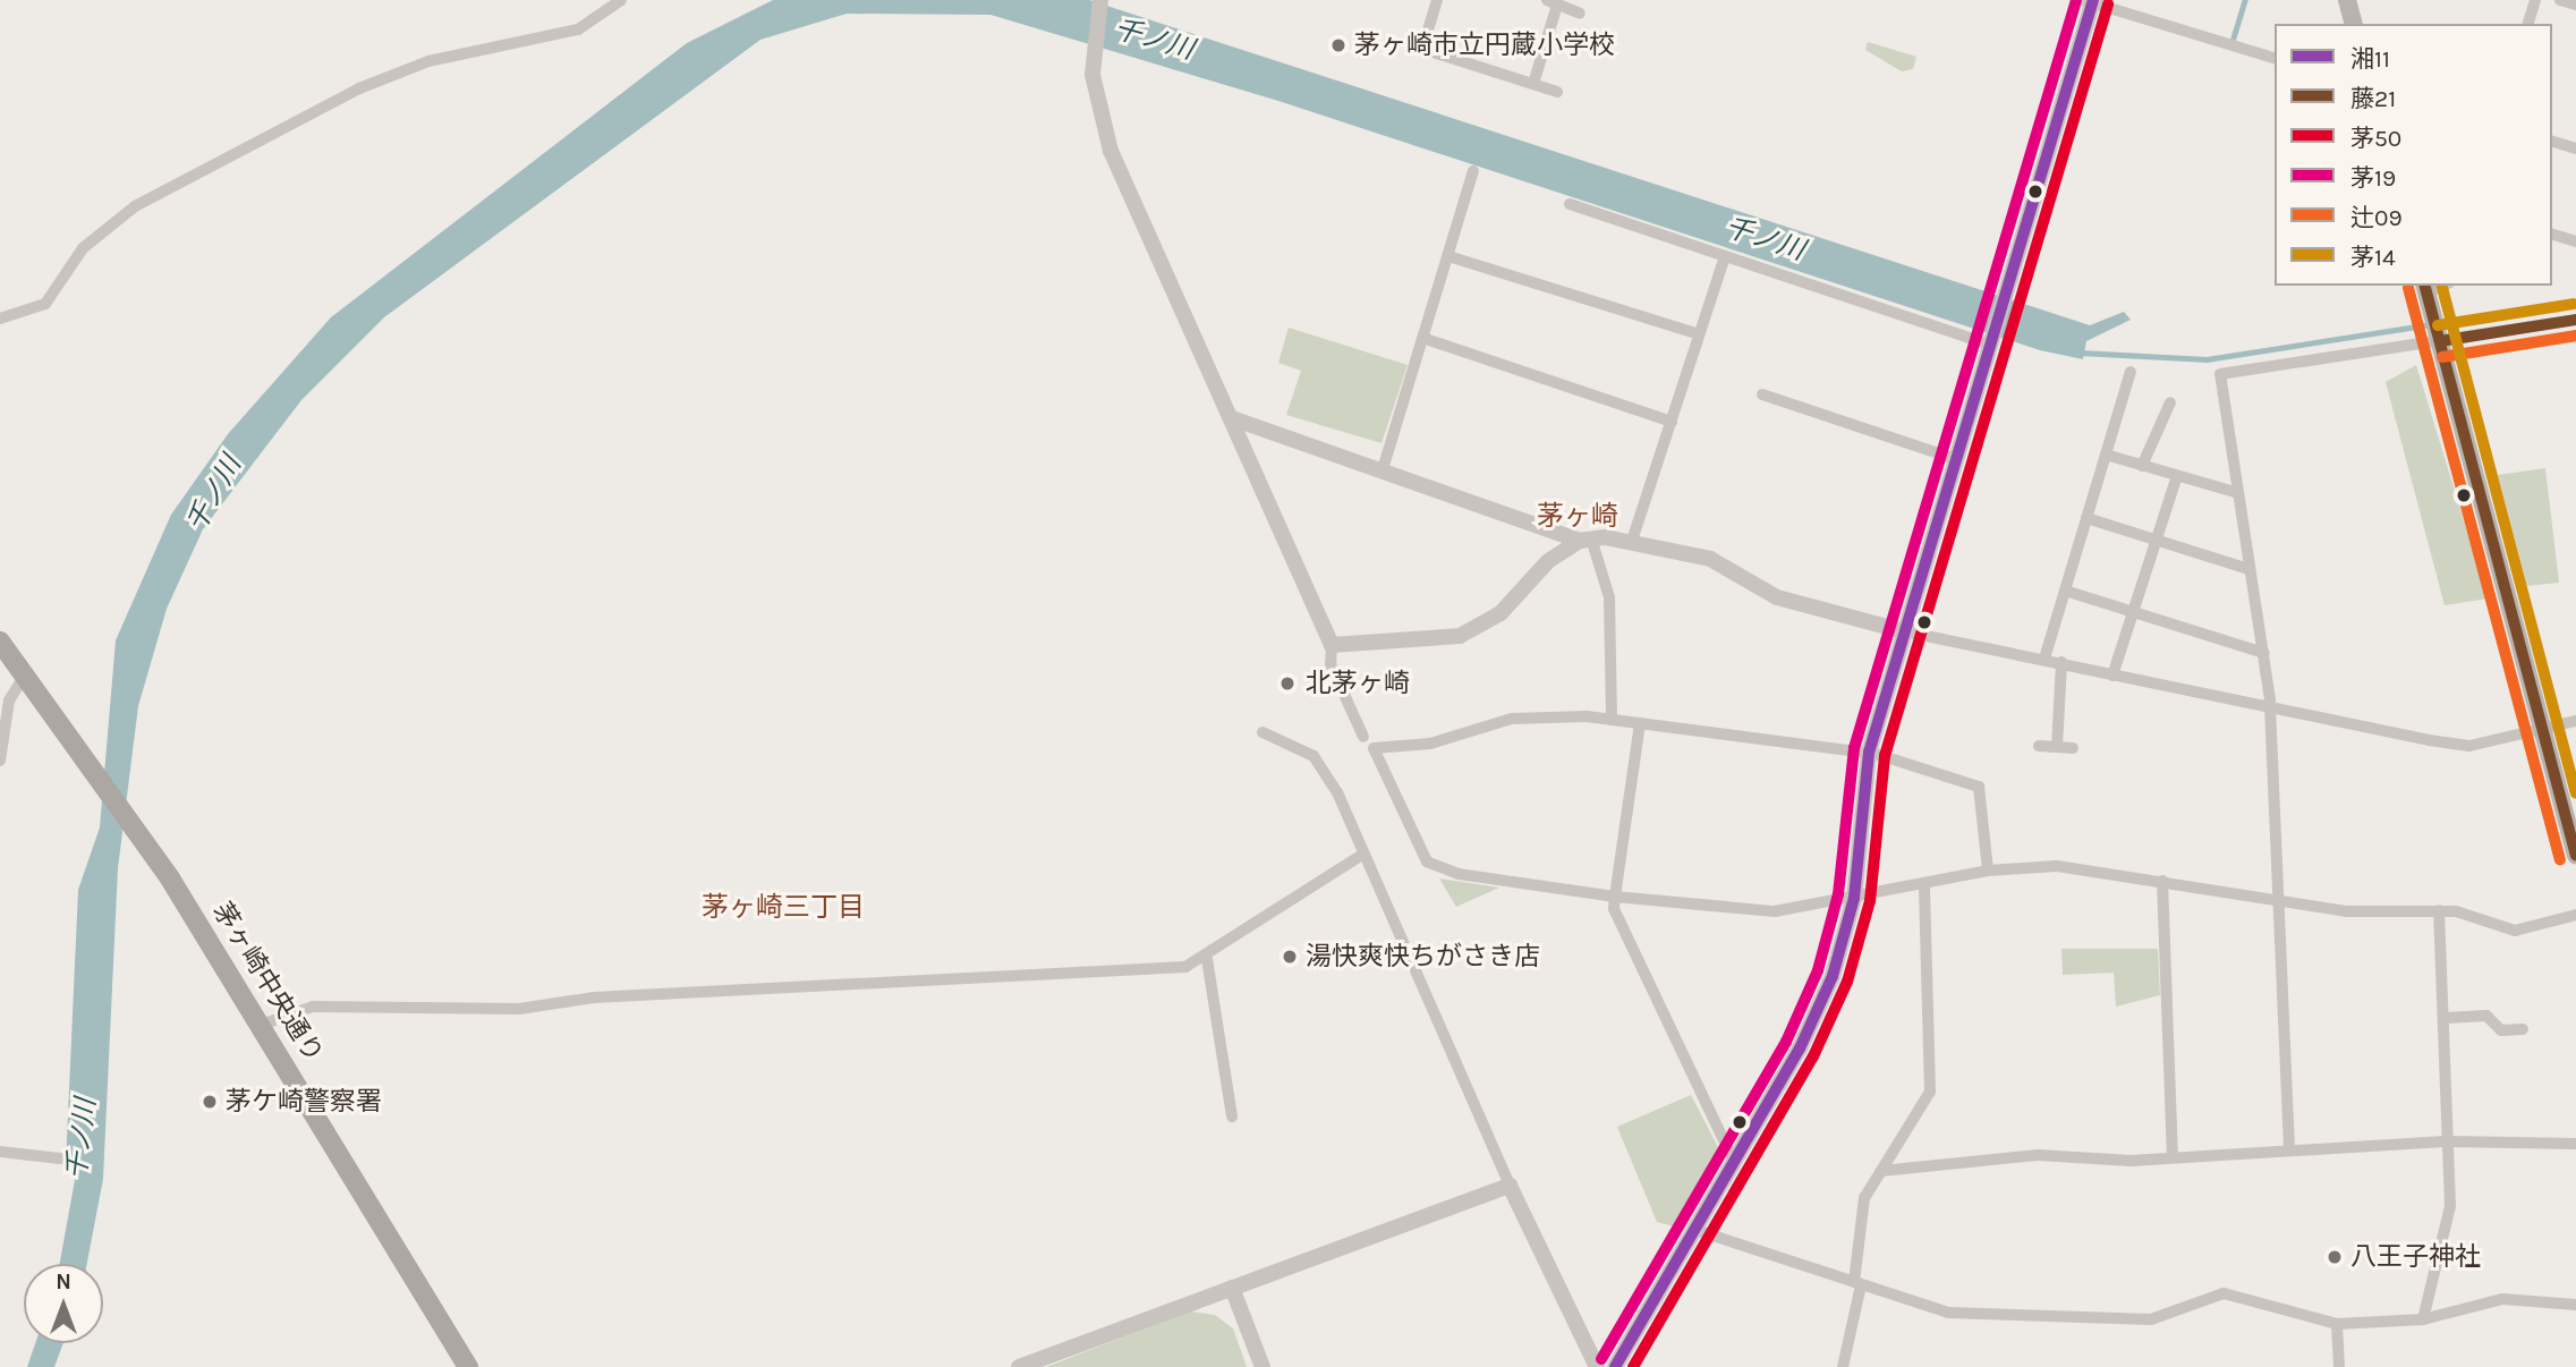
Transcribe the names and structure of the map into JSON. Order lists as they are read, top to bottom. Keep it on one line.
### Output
{"streets":{"main road":["茅ヶ崎中央通り"]},"districts":["茅ヶ崎","茅ヶ崎三丁目"],"water":["千ノ川"],"places":["茅ヶ崎市立円蔵小学校","北茅ヶ崎","湯快爽快ちがさき店","茅ケ崎警察署","八王子神社"],"lines":["transit line 湘11","transit line 茅19","transit line 茅50","transit line 藤21","transit line 茅14","transit line 辻09"],"legend":["湘11","藤21","茅50","茅19","辻09","茅14"],"north":"top"}
